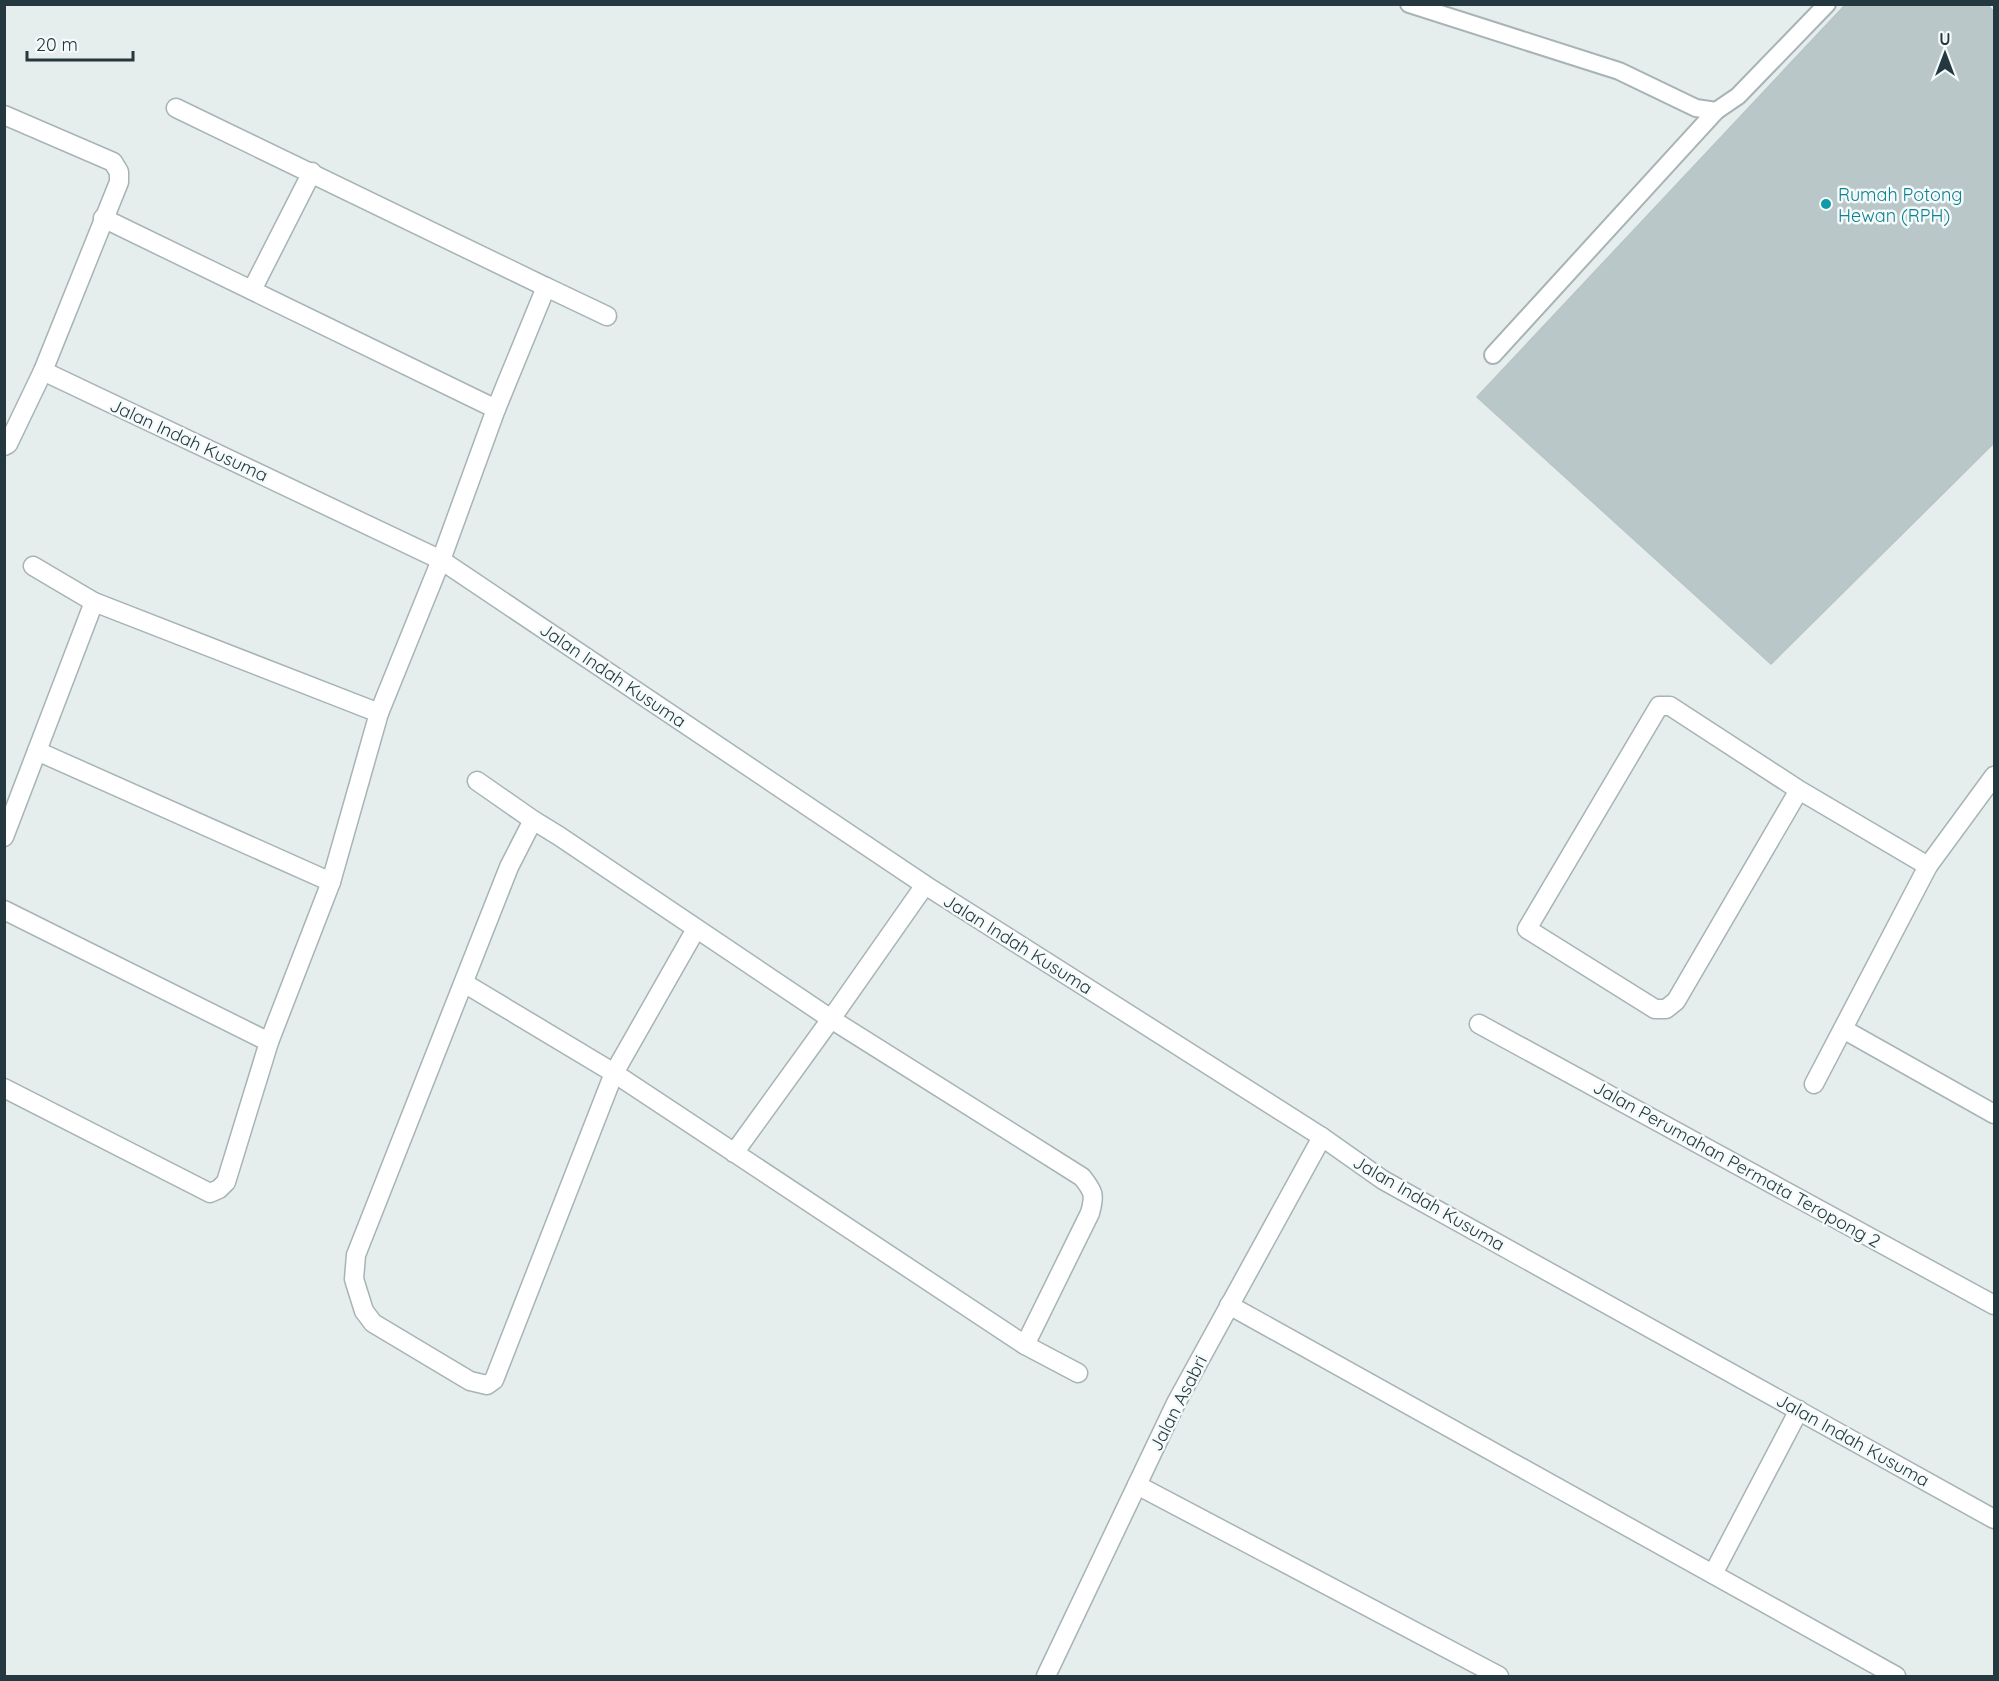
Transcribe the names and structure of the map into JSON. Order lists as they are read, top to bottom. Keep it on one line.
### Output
{"streets":{"street":["Jalan Indah Kusuma","Jalan Perumahan Permata Teropong 2","Jalan Asabri"]},"crossings":[["Jalan Indah Kusuma","Jalan Asabri"]],"places":["Rumah Potong Hewan (RPH)"],"scale_bar":"20 m","north":"top"}
